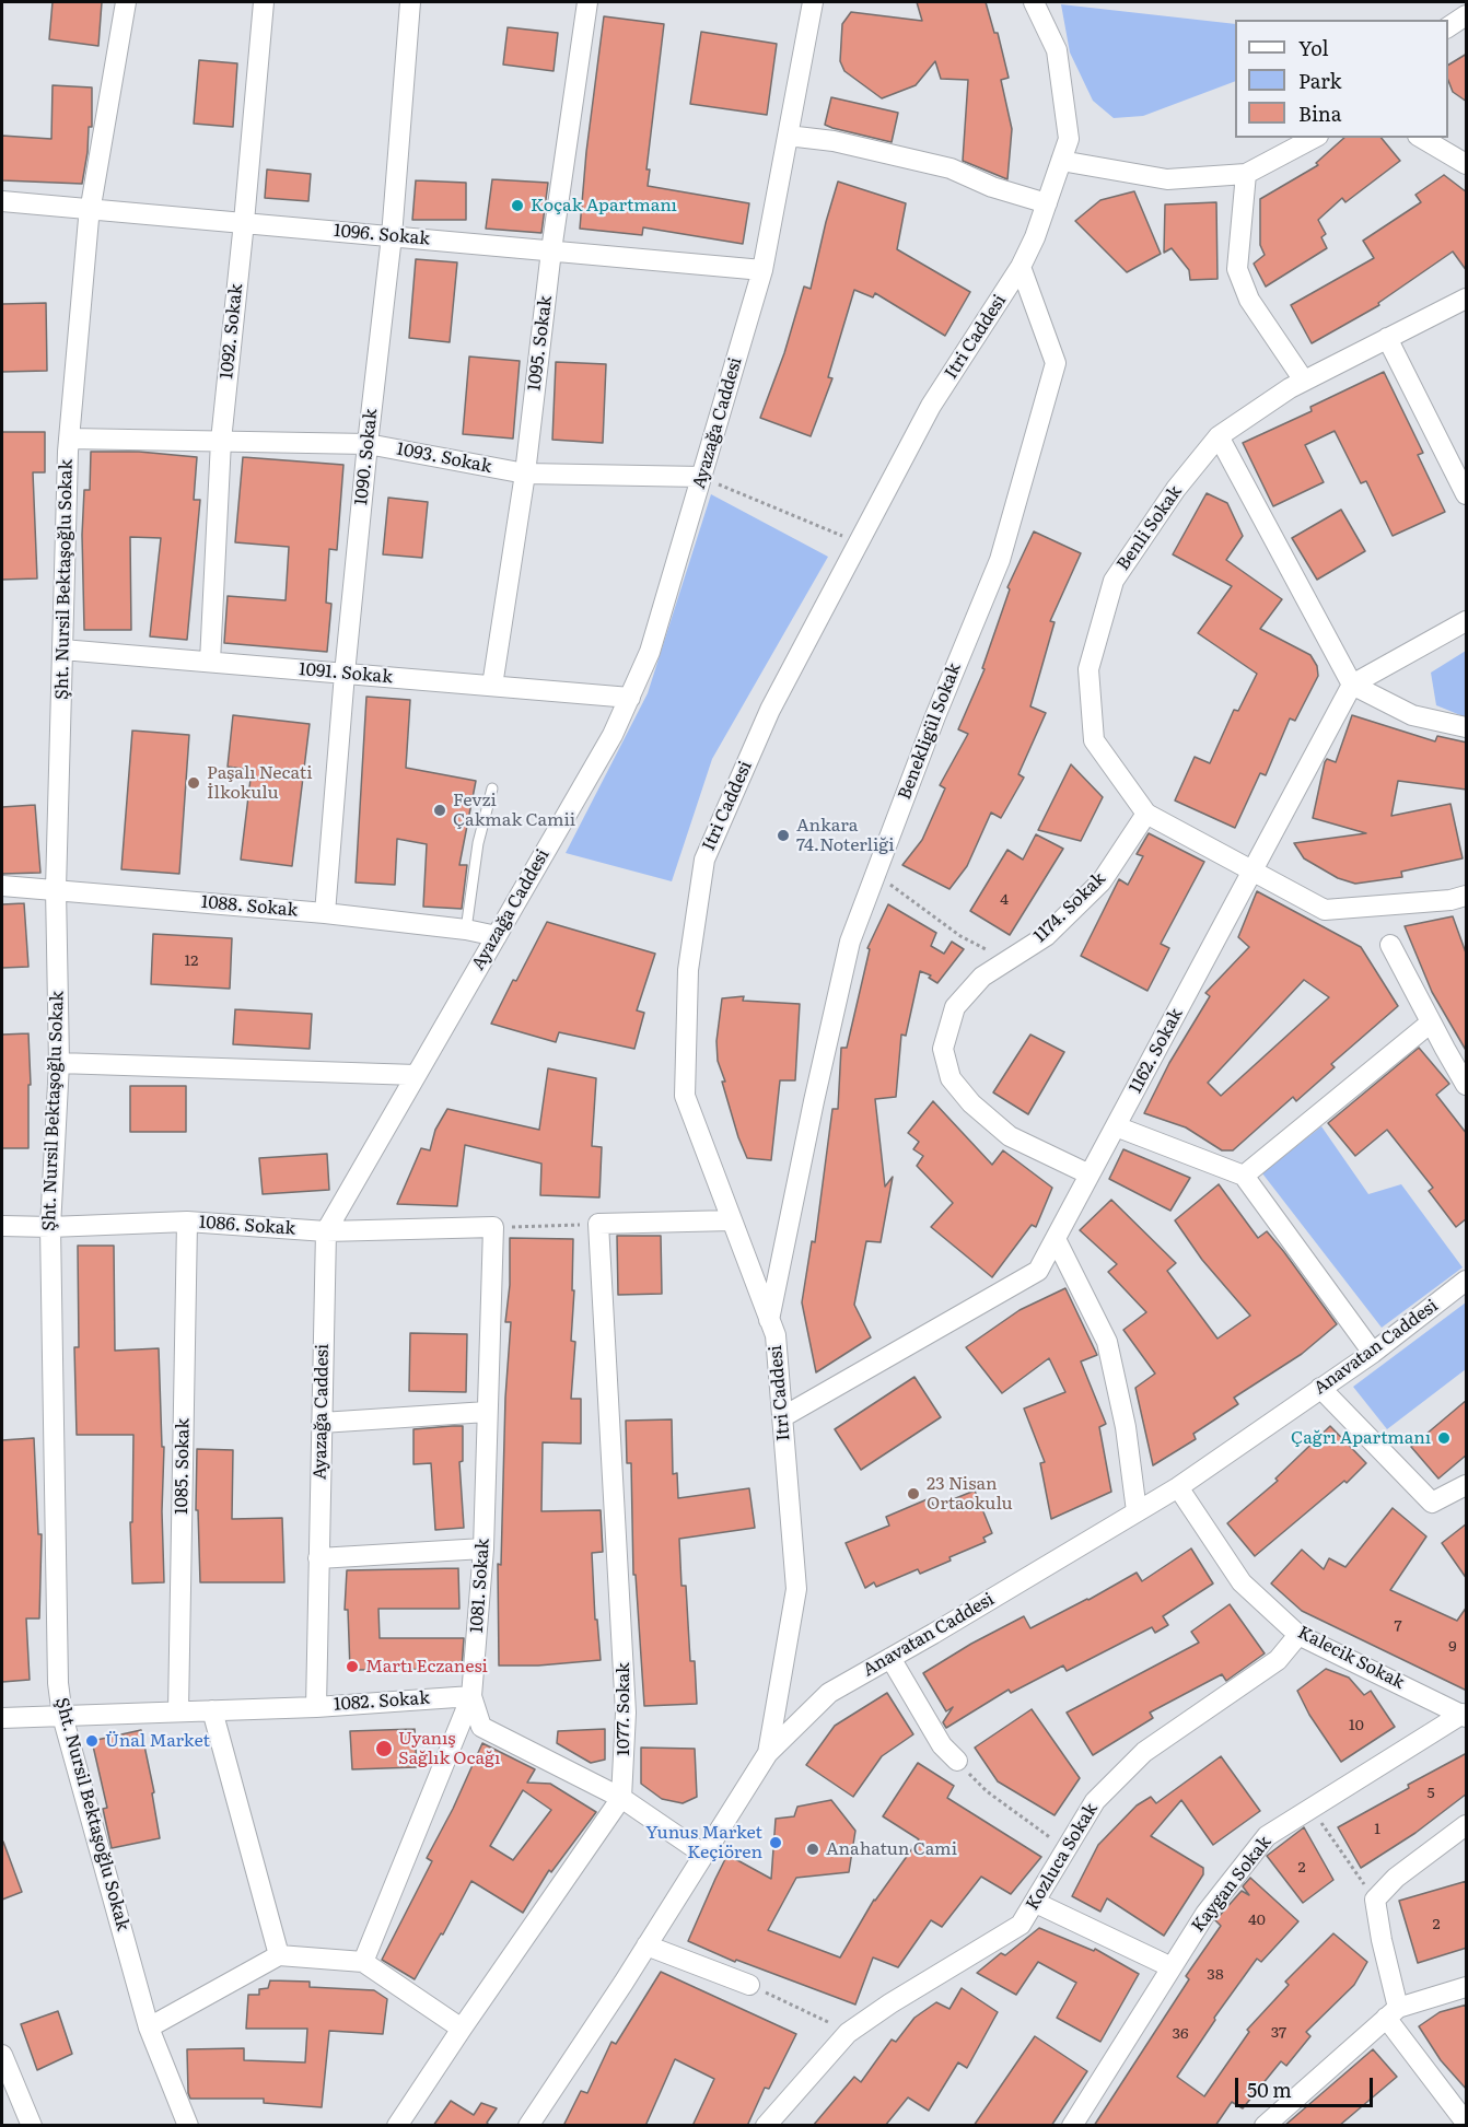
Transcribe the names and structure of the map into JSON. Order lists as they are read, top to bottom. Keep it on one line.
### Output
{"streets":{"street":["1096. Sokak","1092. Sokak","Itri Caddesi","1095. Sokak","Ayazağa Caddesi","1090. Sokak","1093. Sokak","Benli Sokak","Şht. Nursil Bektaşoğlu Sokak","1091. Sokak","Benekligül Sokak","1088. Sokak","1174. Sokak","1162. Sokak","1086. Sokak","Anavatan Caddesi","1085. Sokak","1081. Sokak","Kalecik Sokak","1082. Sokak","1077. Sokak","Kozluca Sokak","Kaygan Sokak"]},"crossings":[["1096. Sokak","1092. Sokak"],["1096. Sokak","1095. Sokak"],["1096. Sokak","Ayazağa Caddesi"],["1096. Sokak","1090. Sokak"],["1096. Sokak","Şht. Nursil Bektaşoğlu Sokak"],["1092. Sokak","1093. Sokak"],["1092. Sokak","1091. Sokak"],["Itri Caddesi","Benekligül Sokak"],["Itri Caddesi","1162. Sokak"],["Itri Caddesi","Anavatan Caddesi"],["1095. Sokak","1093. Sokak"],["1095. Sokak","1091. Sokak"],["Ayazağa Caddesi","1093. Sokak"],["Ayazağa Caddesi","1091. Sokak"],["Ayazağa Caddesi","1088. Sokak"],["Ayazağa Caddesi","1086. Sokak"],["Ayazağa Caddesi","1082. Sokak"],["1090. Sokak","1093. Sokak"],["1090. Sokak","1091. Sokak"],["1090. Sokak","1088. Sokak"],["1093. Sokak","Şht. Nursil Bektaşoğlu Sokak"],["Benli Sokak","1174. Sokak"],["Benli Sokak","1162. Sokak"],["Şht. Nursil Bektaşoğlu Sokak","1091. Sokak"],["Şht. Nursil Bektaşoğlu Sokak","1088. Sokak"],["Şht. Nursil Bektaşoğlu Sokak","1086. Sokak"],["Şht. Nursil Bektaşoğlu Sokak","1082. Sokak"],["1174. Sokak","1162. Sokak"],["1086. Sokak","1085. Sokak"],["1086. Sokak","1081. Sokak"],["Anavatan Caddesi","Kalecik Sokak"],["1085. Sokak","1082. Sokak"],["1081. Sokak","1082. Sokak"],["Kalecik Sokak","Kozluca Sokak"],["Kalecik Sokak","Kaygan Sokak"]],"places":["Koçak Apartmanı","Paşalı Necati İlkokulu","Fevzi Çakmak Camii","Ankara 74.Noterliği","Çağrı Apartmanı","23 Nisan Ortaokulu","Martı Eczanesi","Ünal Market","Uyanış Sağlık Ocağı","Yunus Market Keçiören","Anahatun Cami"],"house_numbers":["4","12","7","9","10","5","1","2","40","2","38","37","36"],"legend":["Yol","Park","Bina"],"scale_bar":"50 m"}
